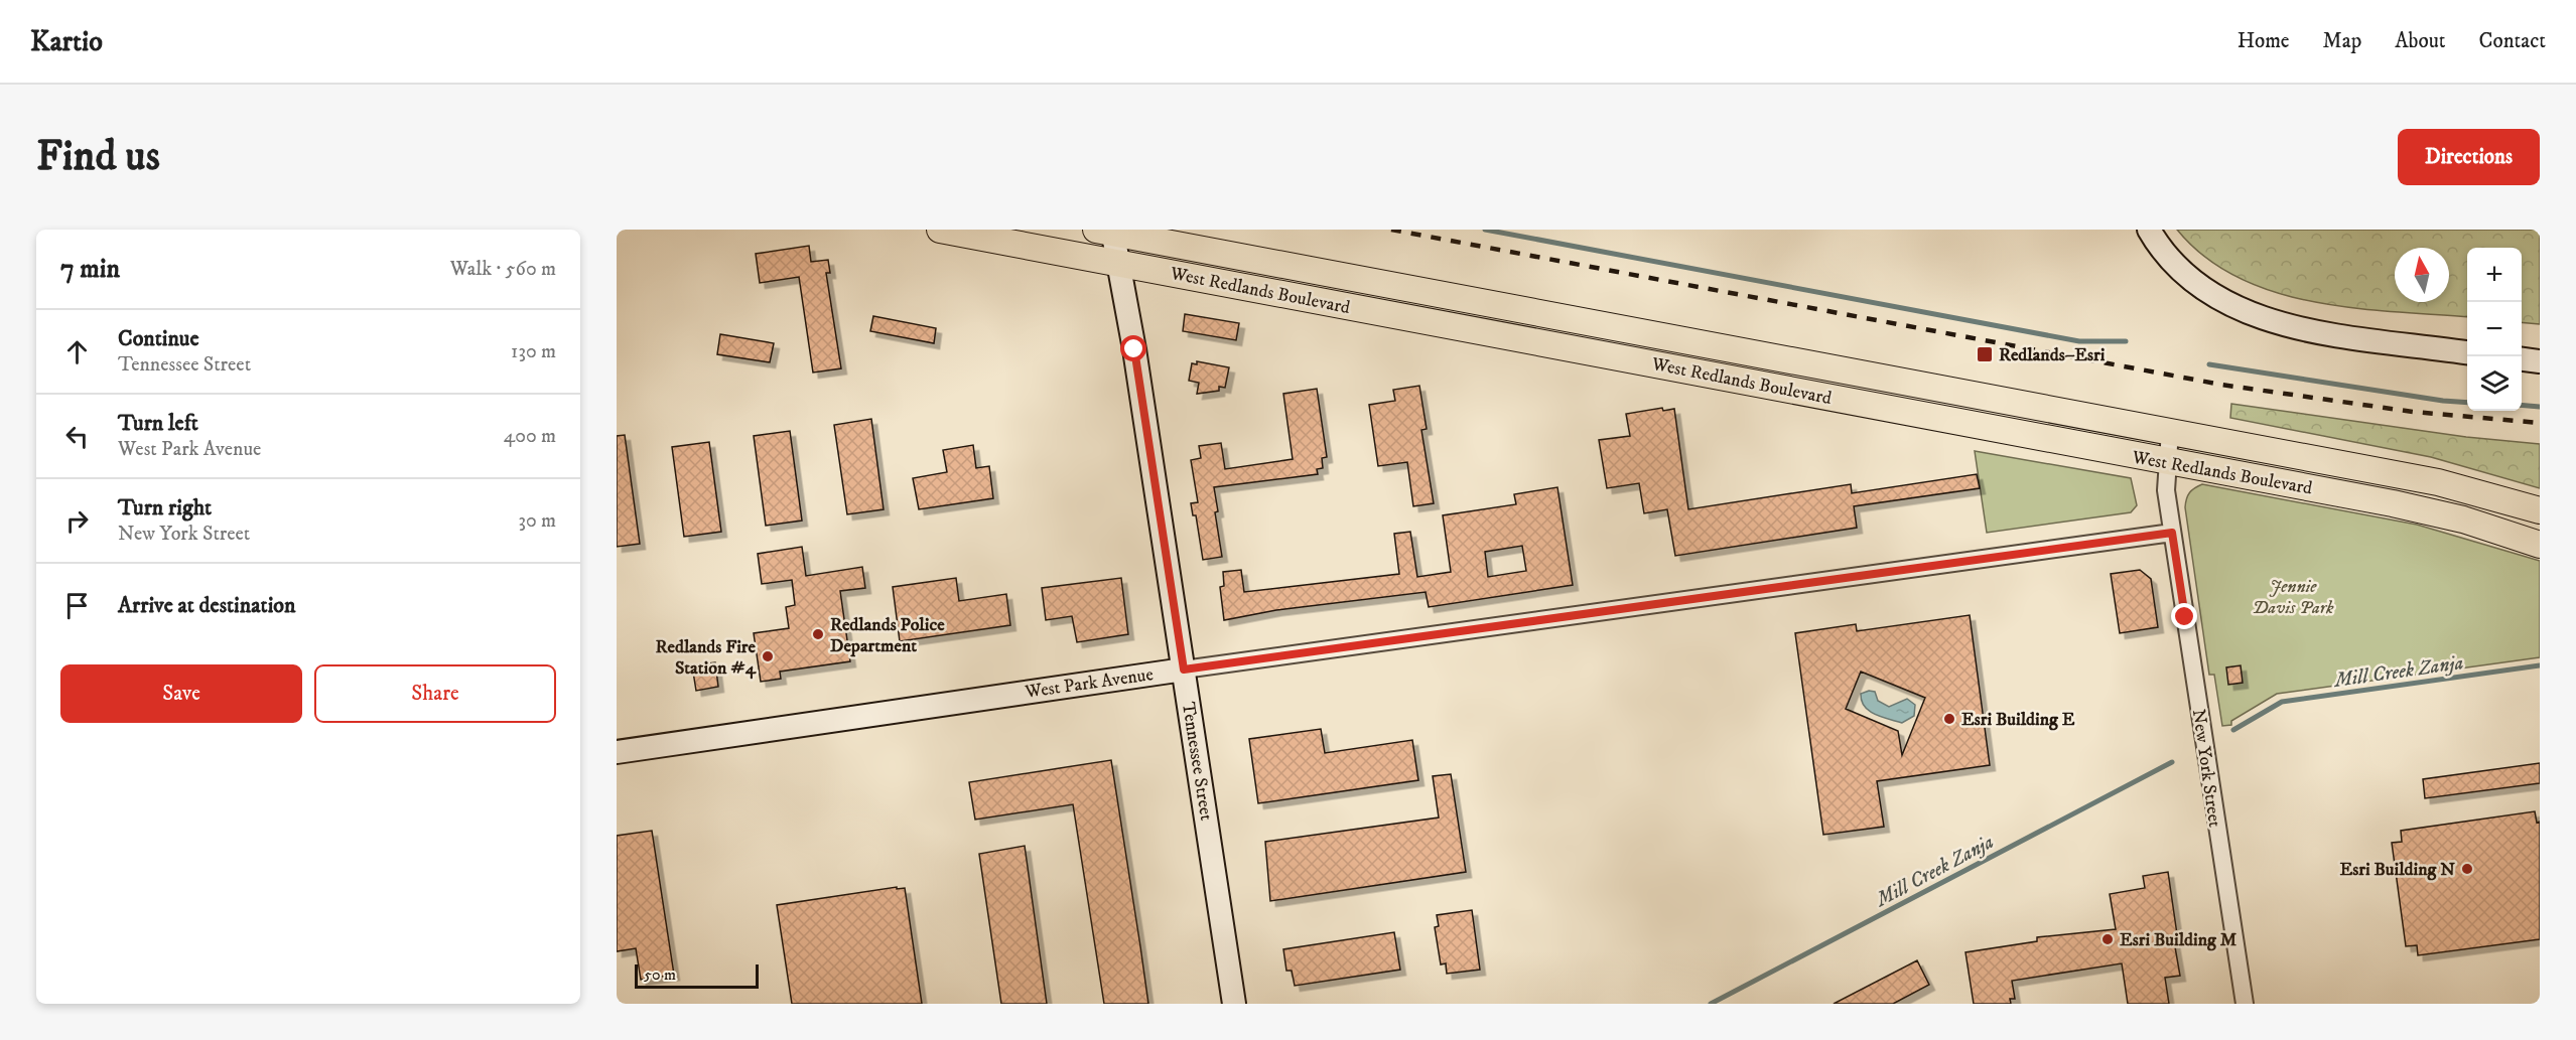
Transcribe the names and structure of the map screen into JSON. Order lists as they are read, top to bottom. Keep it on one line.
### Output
{"streets":{"main road":["West Redlands Boulevard"],"street":["West Park Avenue","Tennessee Street","New York Street"]},"crossings":[["West Redlands Boulevard","Tennessee Street"],["West Redlands Boulevard","New York Street"],["West Park Avenue","Tennessee Street"],["West Park Avenue","New York Street"]],"water":["Mill Creek Zanja"],"parks":["Jennie Davis Park"],"places":{"transit":["Redlands–Esri"],"other":["Redlands Police Department","Redlands Fire Station #4","Esri Building E","Esri Building N","Esri Building M"]},"scale_bar":"50 m","north":"top","page":{"header":"Kartio","nav":["Home","Map","About","Contact"],"buttons":["Directions",["Save","Share"]],"title":"Find us","heading":["7 min","Walk · 560 m"],"map_buttons":["+","−"],"list":[["Continue","Tennessee Street","130 m"],["Turn left","West Park Avenue","400 m"],["Turn right","New York Street","30 m"],"Arrive at destination"],"scale":"50 m"}}
